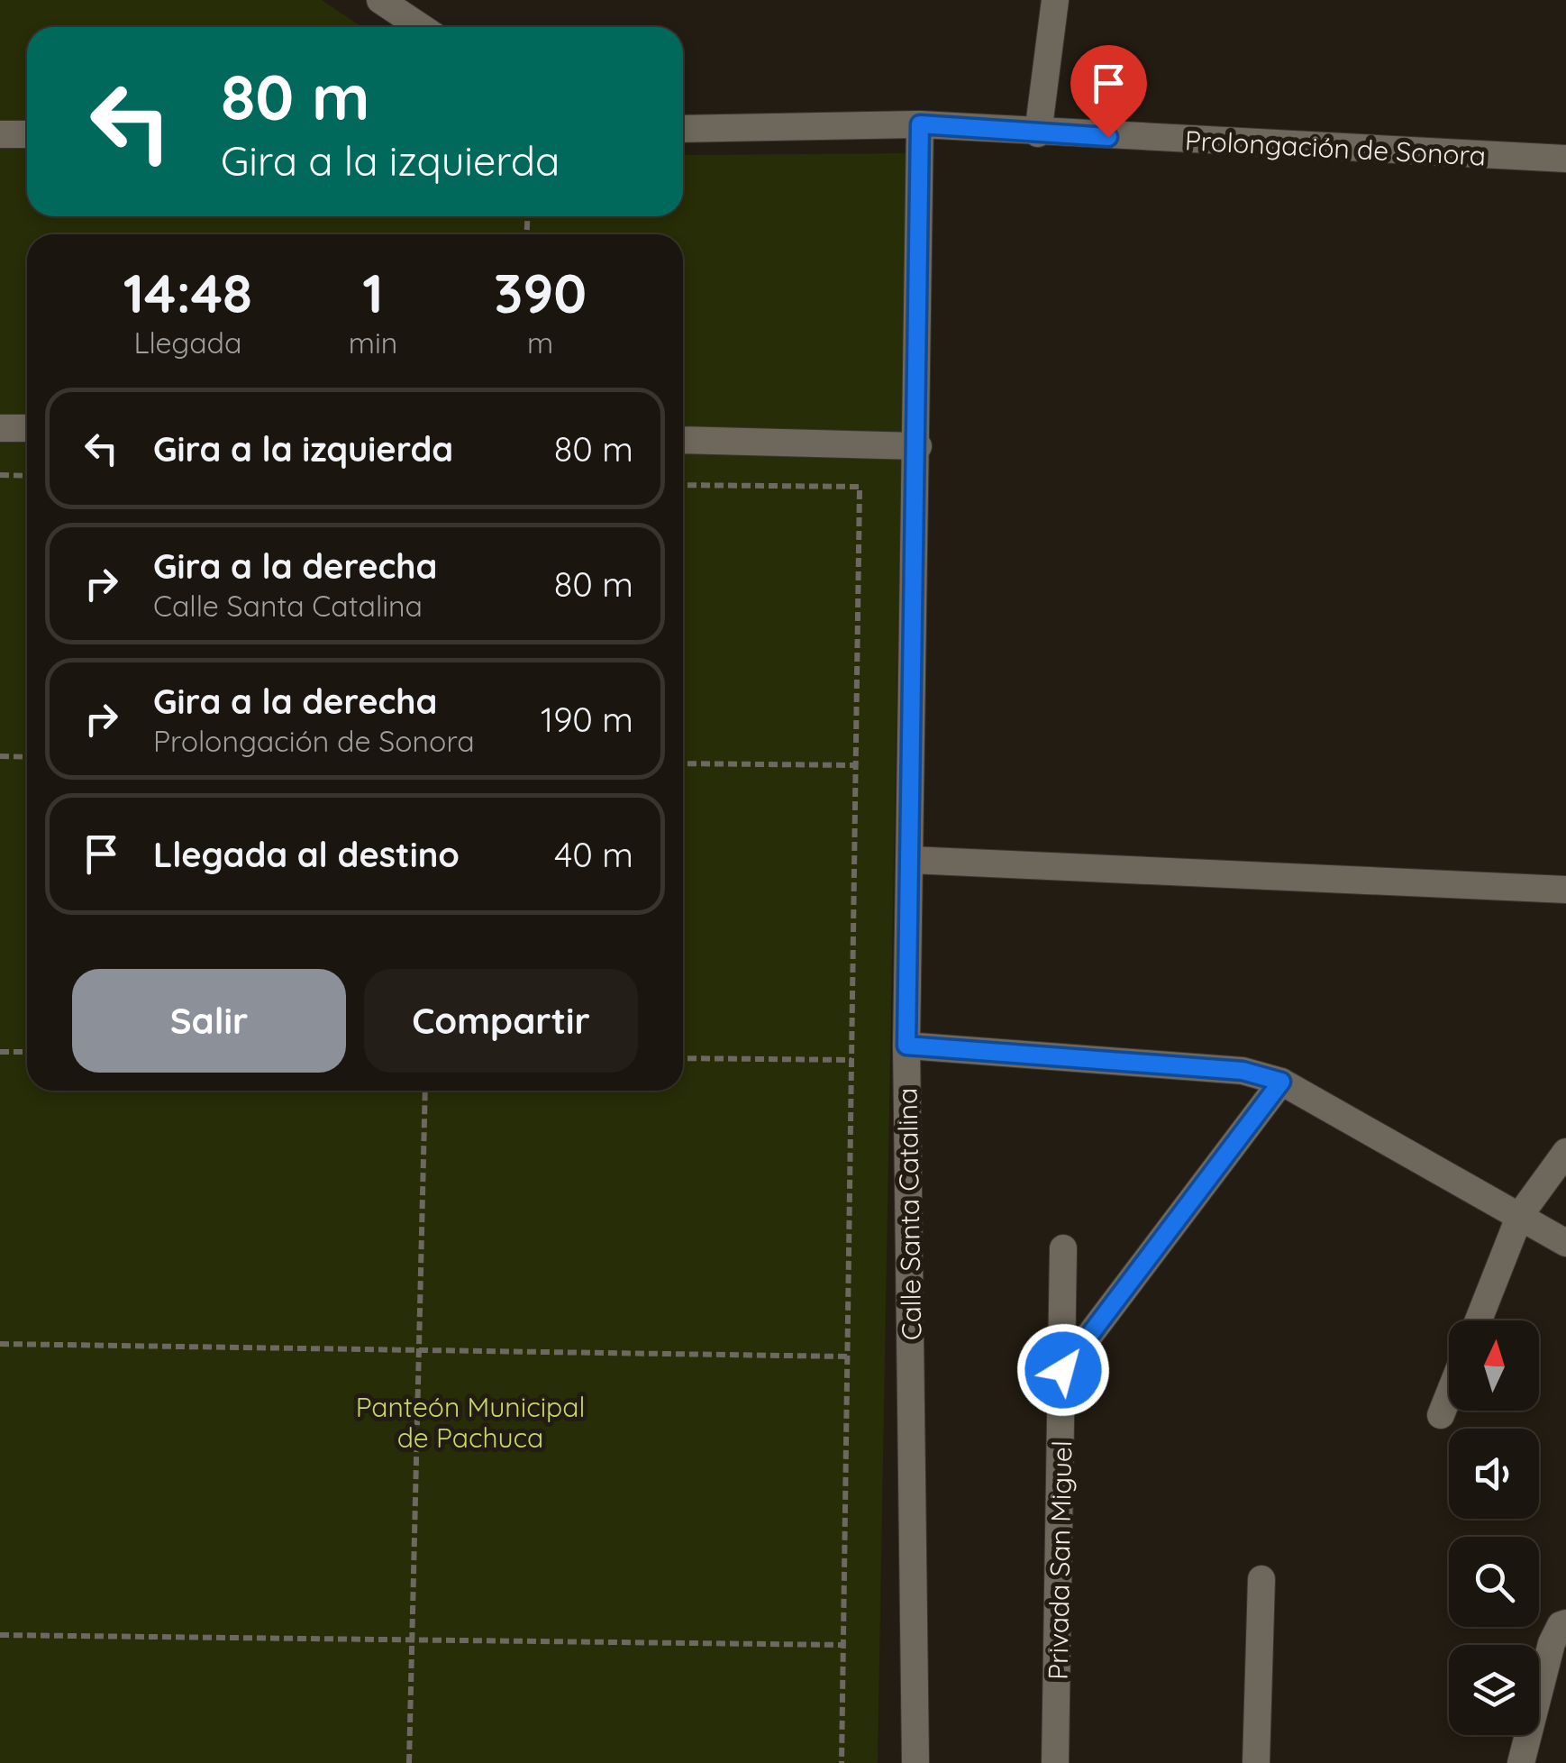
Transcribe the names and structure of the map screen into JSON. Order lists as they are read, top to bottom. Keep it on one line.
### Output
{"streets":{"street":["Prolongación de Sonora","Calle Santa Catalina","Privada San Miguel"]},"crossings":[["Prolongación de Sonora","Calle Santa Catalina"]],"parks":["Panteón Municipal de Pachuca"],"north":"top","page":{"turn":["80 m","Gira a la izquierda"],"eta":["14:48","Llegada","1","min","390","m"],"list":[{"name":"Gira a la izquierda","value":"80 m"},{"name":"Gira a la derecha","note":"Calle Santa Catalina","value":"80 m"},{"name":"Gira a la derecha","note":"Prolongación de Sonora","value":"190 m"},{"name":"Llegada al destino","value":"40 m"}],"buttons":["Salir","Compartir"]}}
